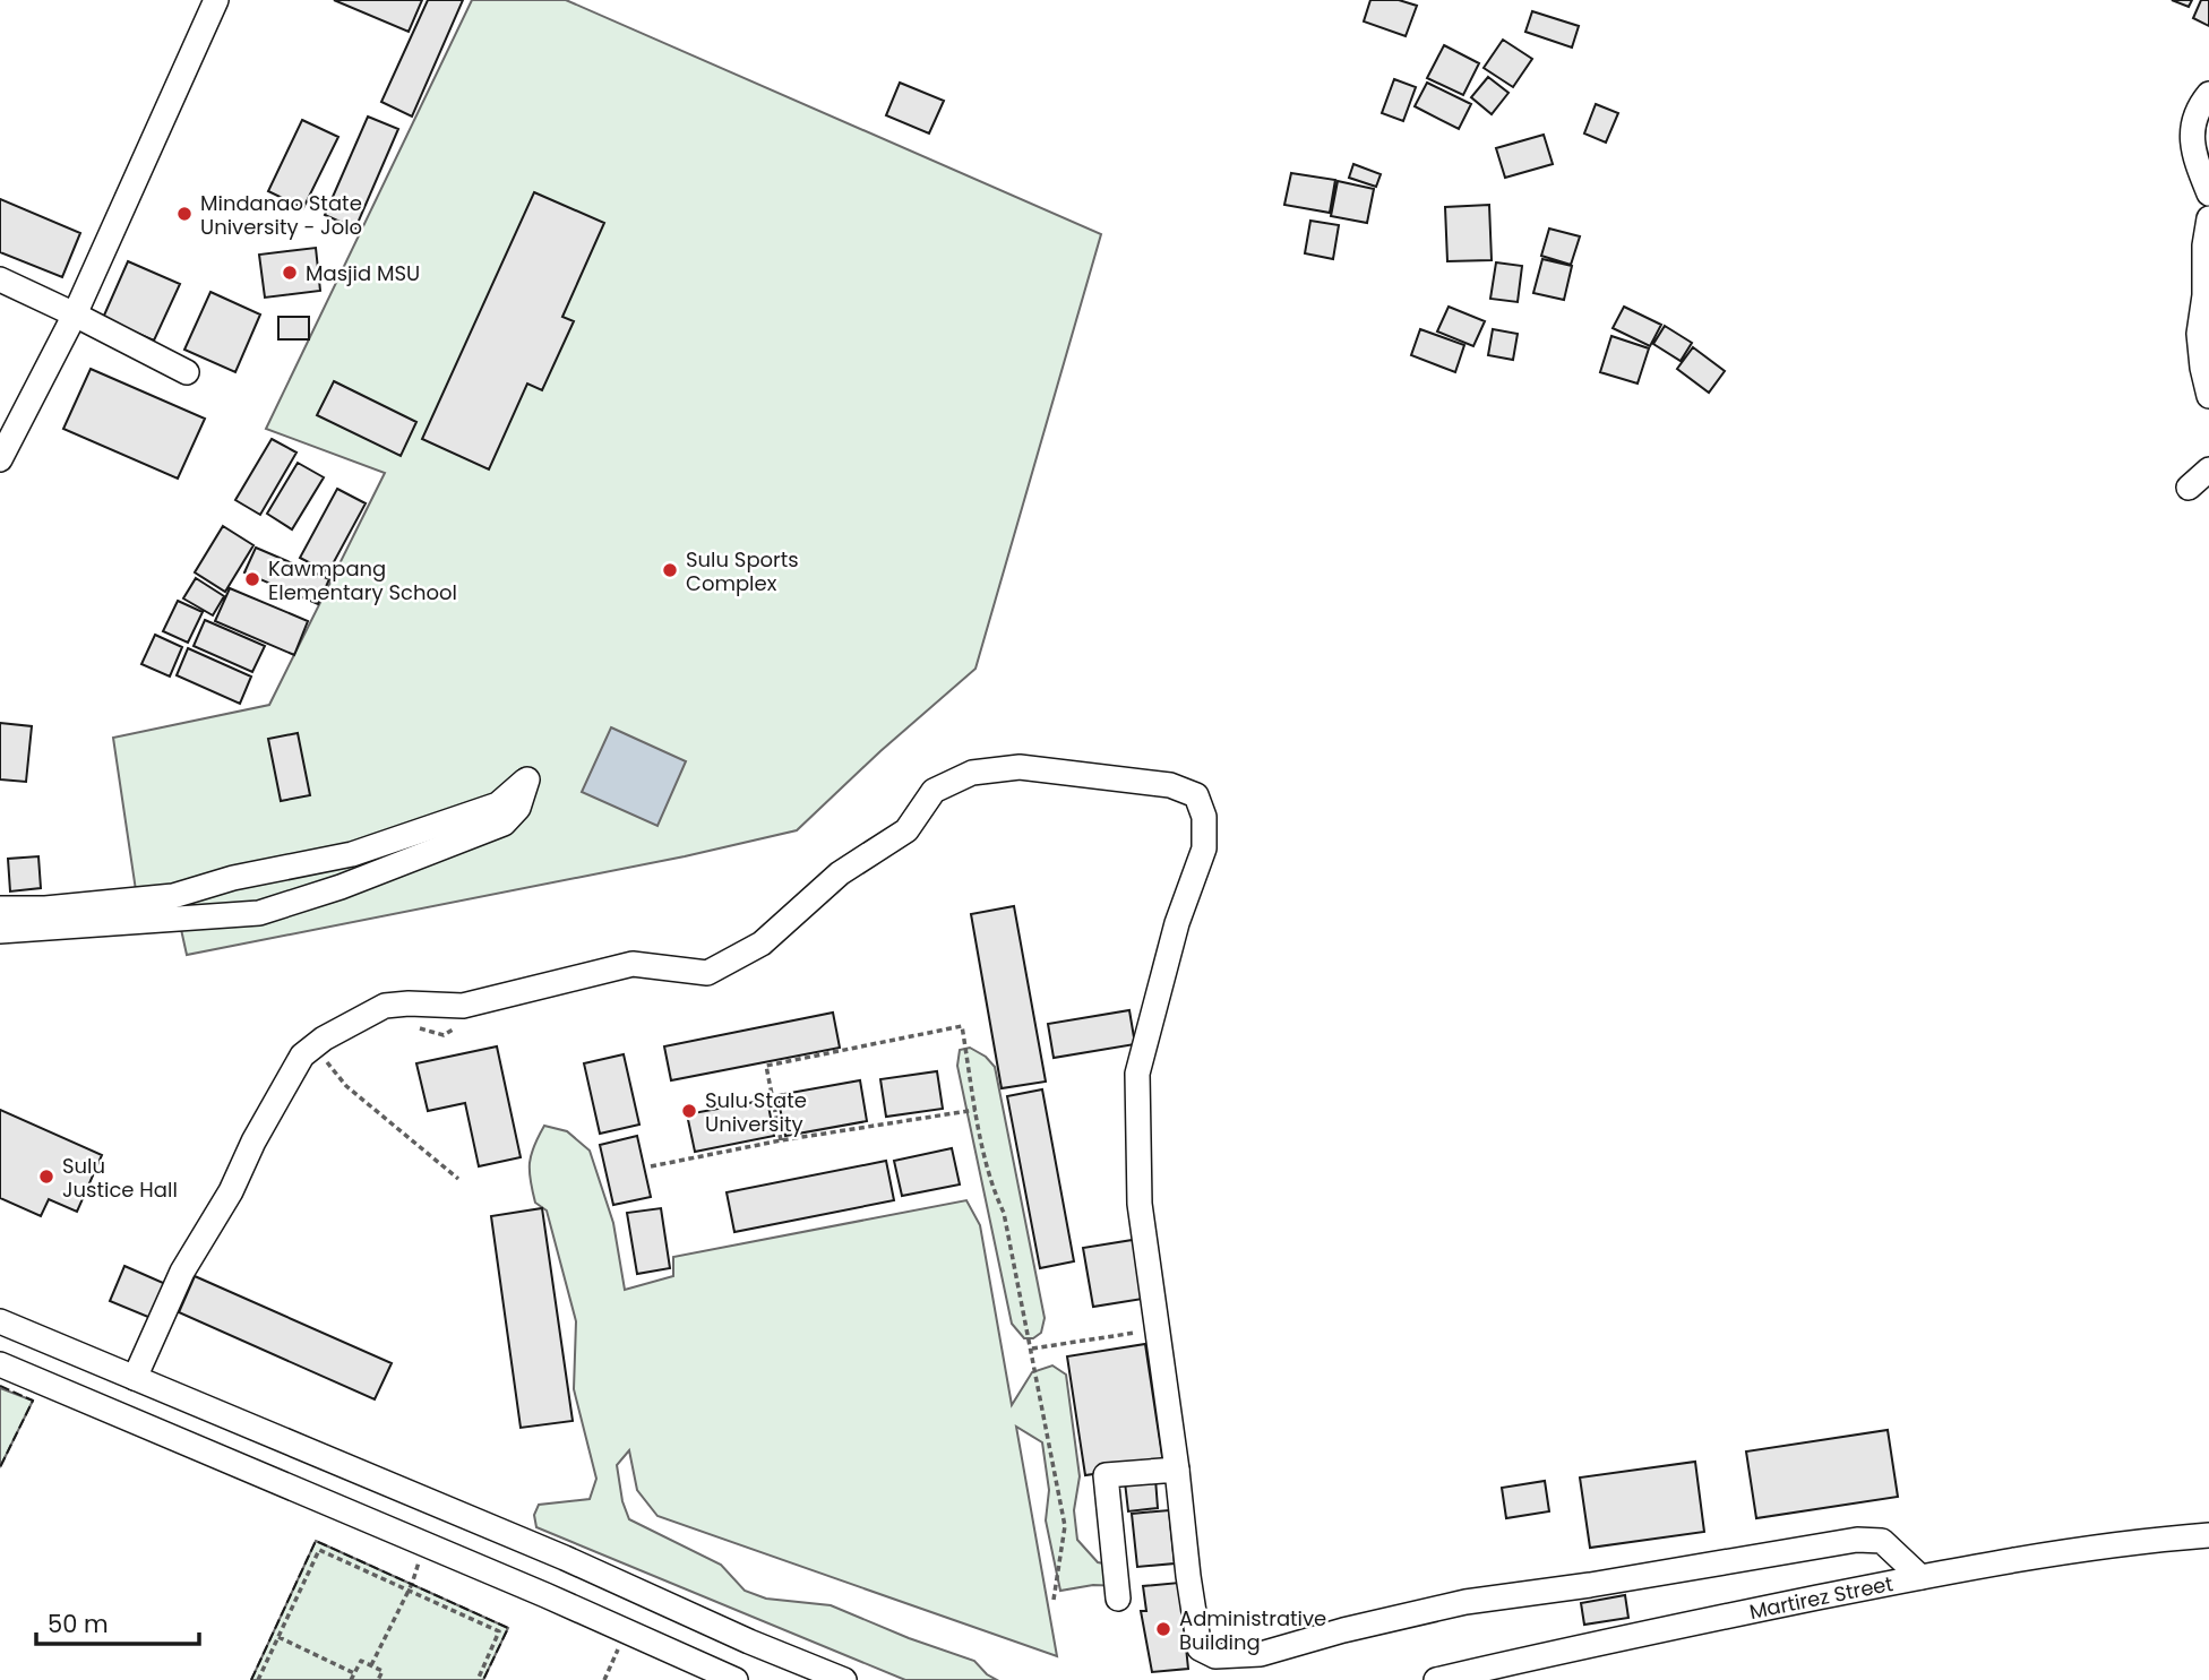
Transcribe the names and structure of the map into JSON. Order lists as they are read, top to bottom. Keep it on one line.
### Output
{"streets":{"street":["Martirez Street"]},"places":["Mindanao State University - Jolo","Masjid MSU","Sulu Sports Complex","Kawmpang Elementary School","Sulu State University","Sulu Justice Hall","Administrative Building"],"scale_bar":"50 m"}
